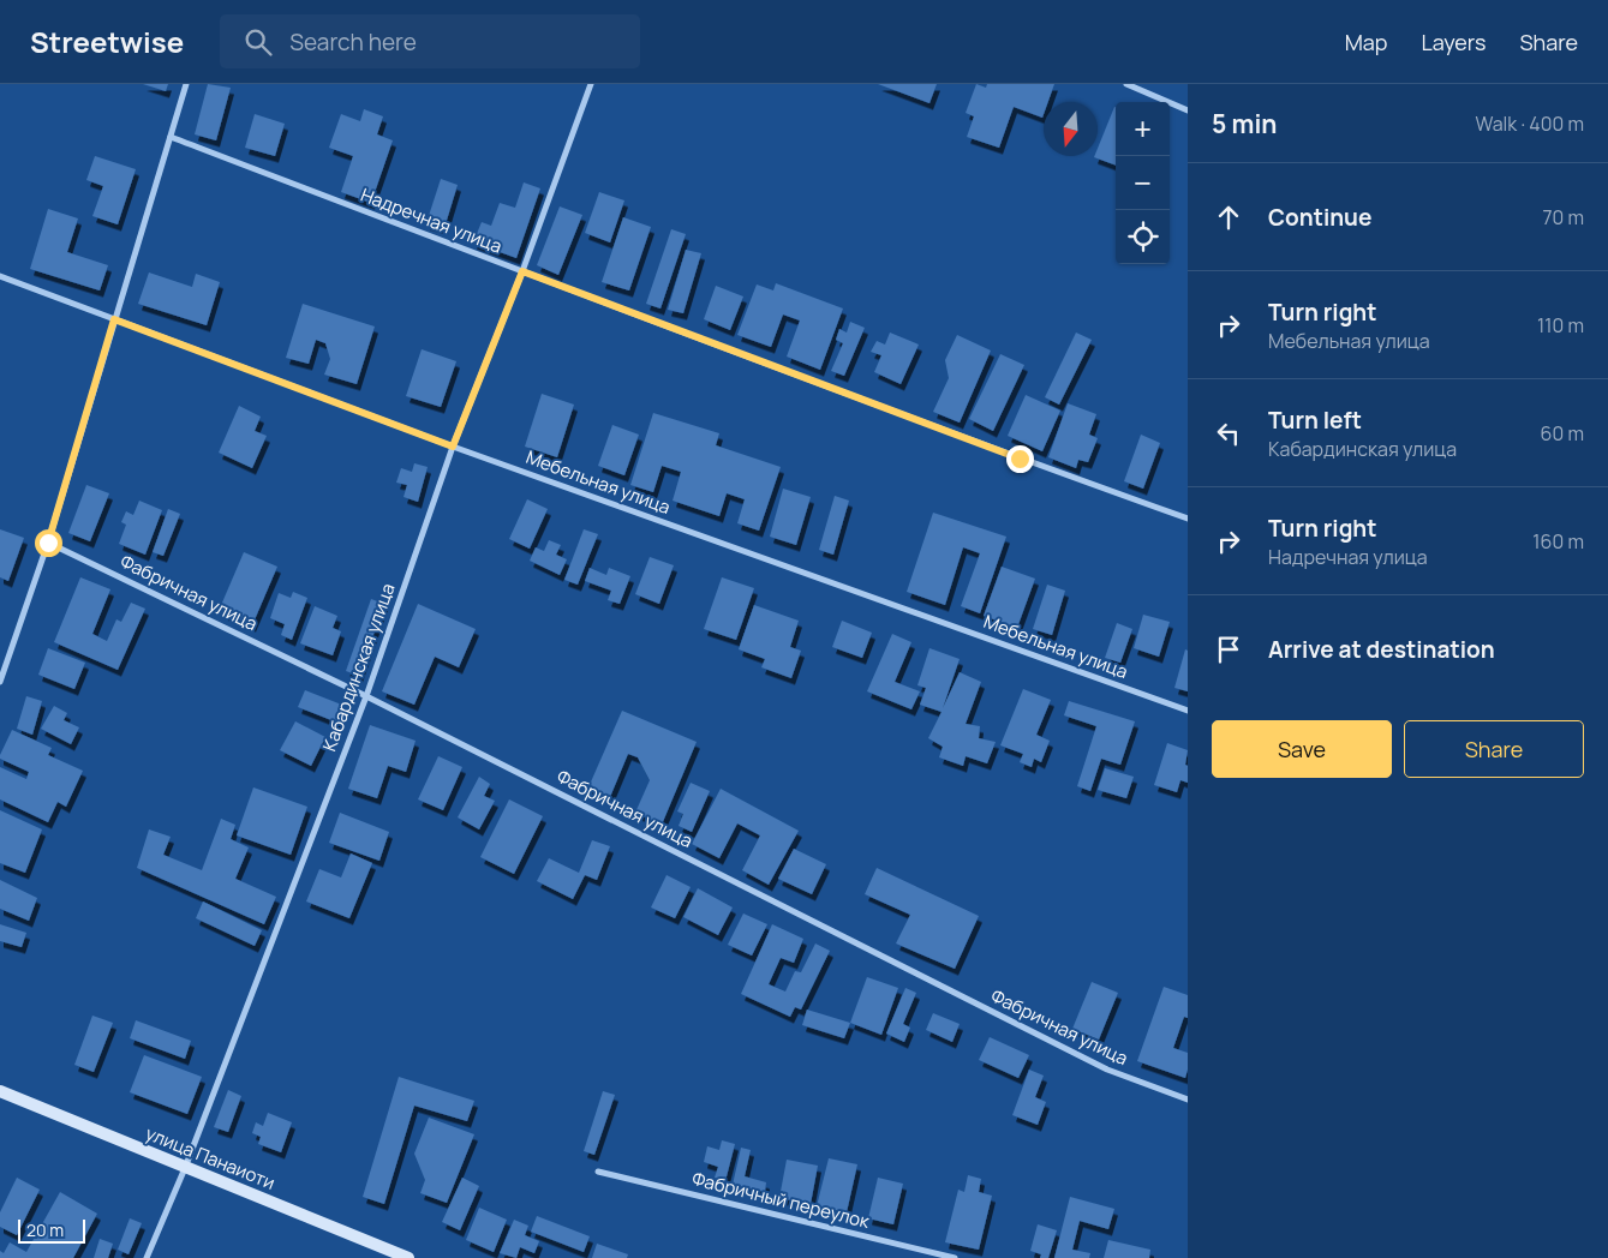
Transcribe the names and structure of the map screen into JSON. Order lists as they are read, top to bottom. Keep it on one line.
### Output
{"streets":{"street":["Надречная улица","Мебельная улица","Фабричная улица","Кабардинская улица","улица Панаиоти","Фабричный переулок"]},"crossings":[["Надречная улица","Кабардинская улица"],["Мебельная улица","Кабардинская улица"],["Фабричная улица","Кабардинская улица"],["Кабардинская улица","улица Панаиоти"]],"scale_bar":"20 m","north":"bottom","page":{"header":"Streetwise","search":"Search here","nav":["Map","Layers","Share"],"heading":["5 min","Walk · 400 m"],"map_buttons":["+","−"],"list":[["Continue","70 m"],["Turn right","Мебельная улица","110 m"],["Turn left","Кабардинская улица","60 m"],["Turn right","Надречная улица","160 m"],"Arrive at destination"],"buttons":["Save","Share"],"scale":"20 m"}}
